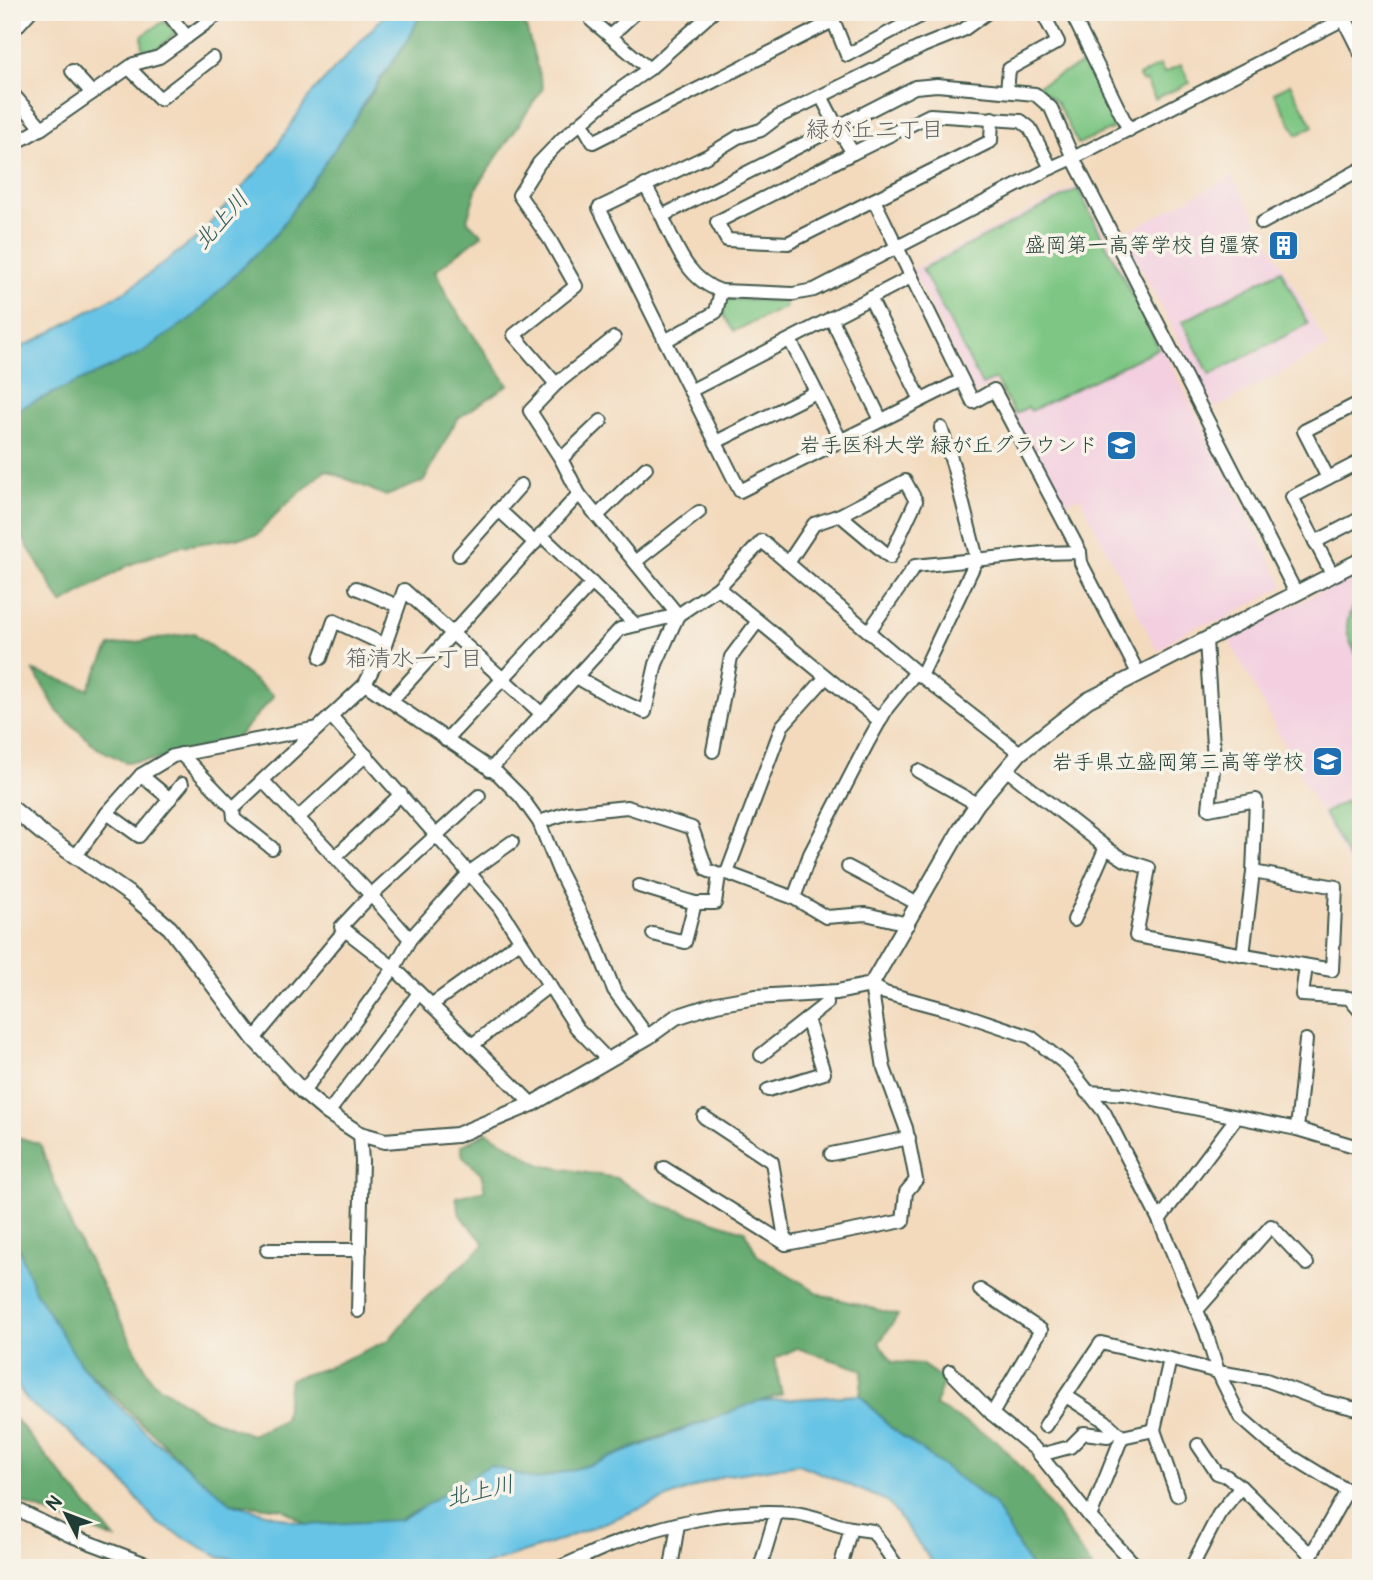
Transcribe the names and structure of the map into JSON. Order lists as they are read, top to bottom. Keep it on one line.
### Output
{"districts":["緑が丘二丁目","箱清水一丁目"],"water":["北上川"],"places":{"building":["盛岡第一高等学校 自彊寮"],"school or university":["岩手医科大学 緑が丘グラウンド","岩手県立盛岡第三高等学校"]},"north":"top left"}
